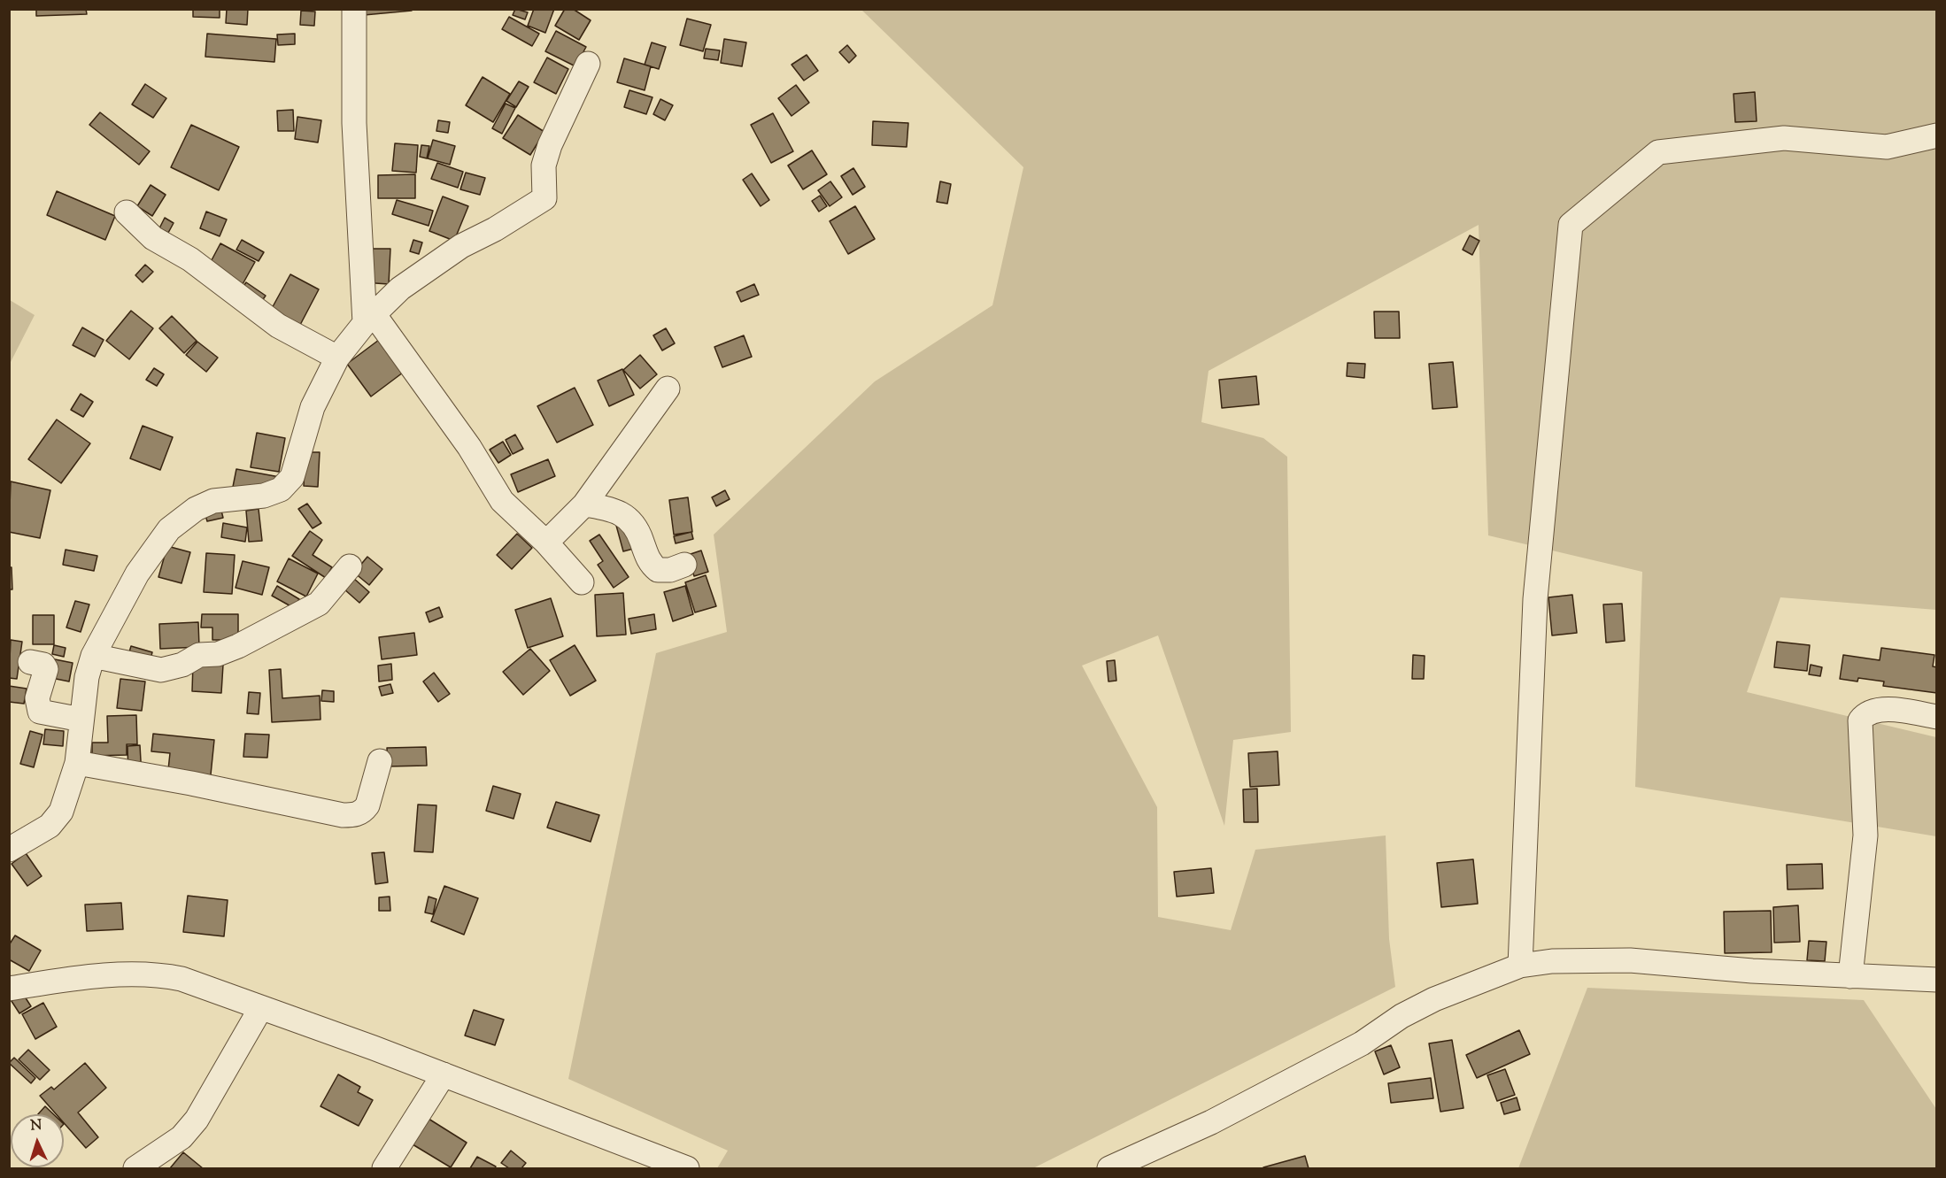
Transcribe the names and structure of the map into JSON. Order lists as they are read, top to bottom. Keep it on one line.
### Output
{"north":"top"}
